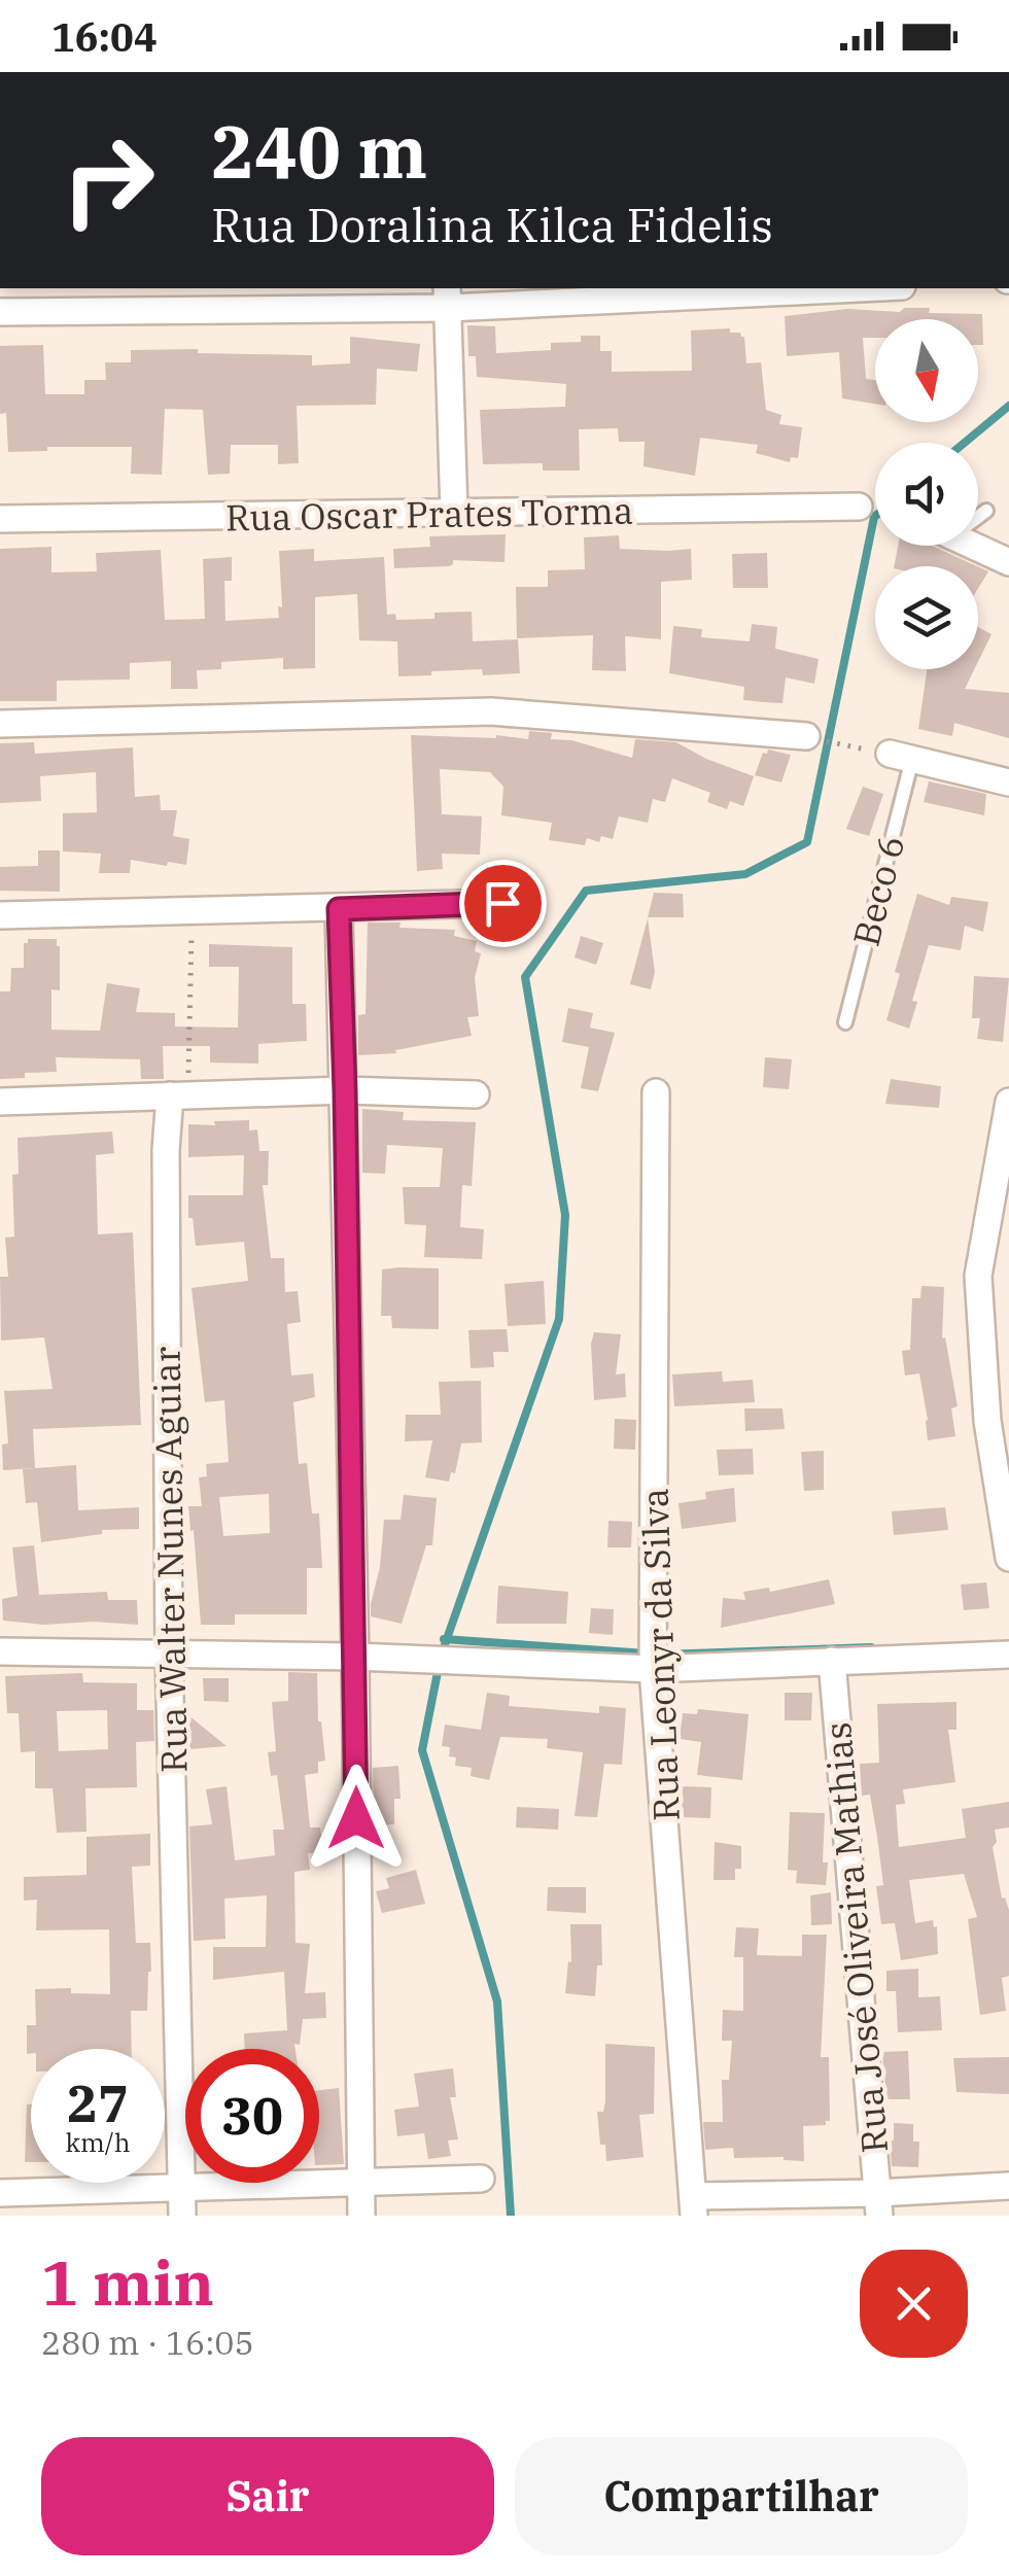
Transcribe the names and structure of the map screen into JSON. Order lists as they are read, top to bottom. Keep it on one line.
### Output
{"streets":{"street":["Rua Oscar Prates Torma","Rua Walter Nunes Aguiar","Rua Leonyr da Silva","Rua José Oliveira Mathias"],"lane":["Beco 6"]},"north":"bottom","page":{"status":"16:04","turn":["240 m","Rua Doralina Kilca Fidelis"],"speed":"27 km/h","limit":"30","heading":["1 min","280 m · 16:05"],"buttons":["Sair","Compartilhar"]}}
